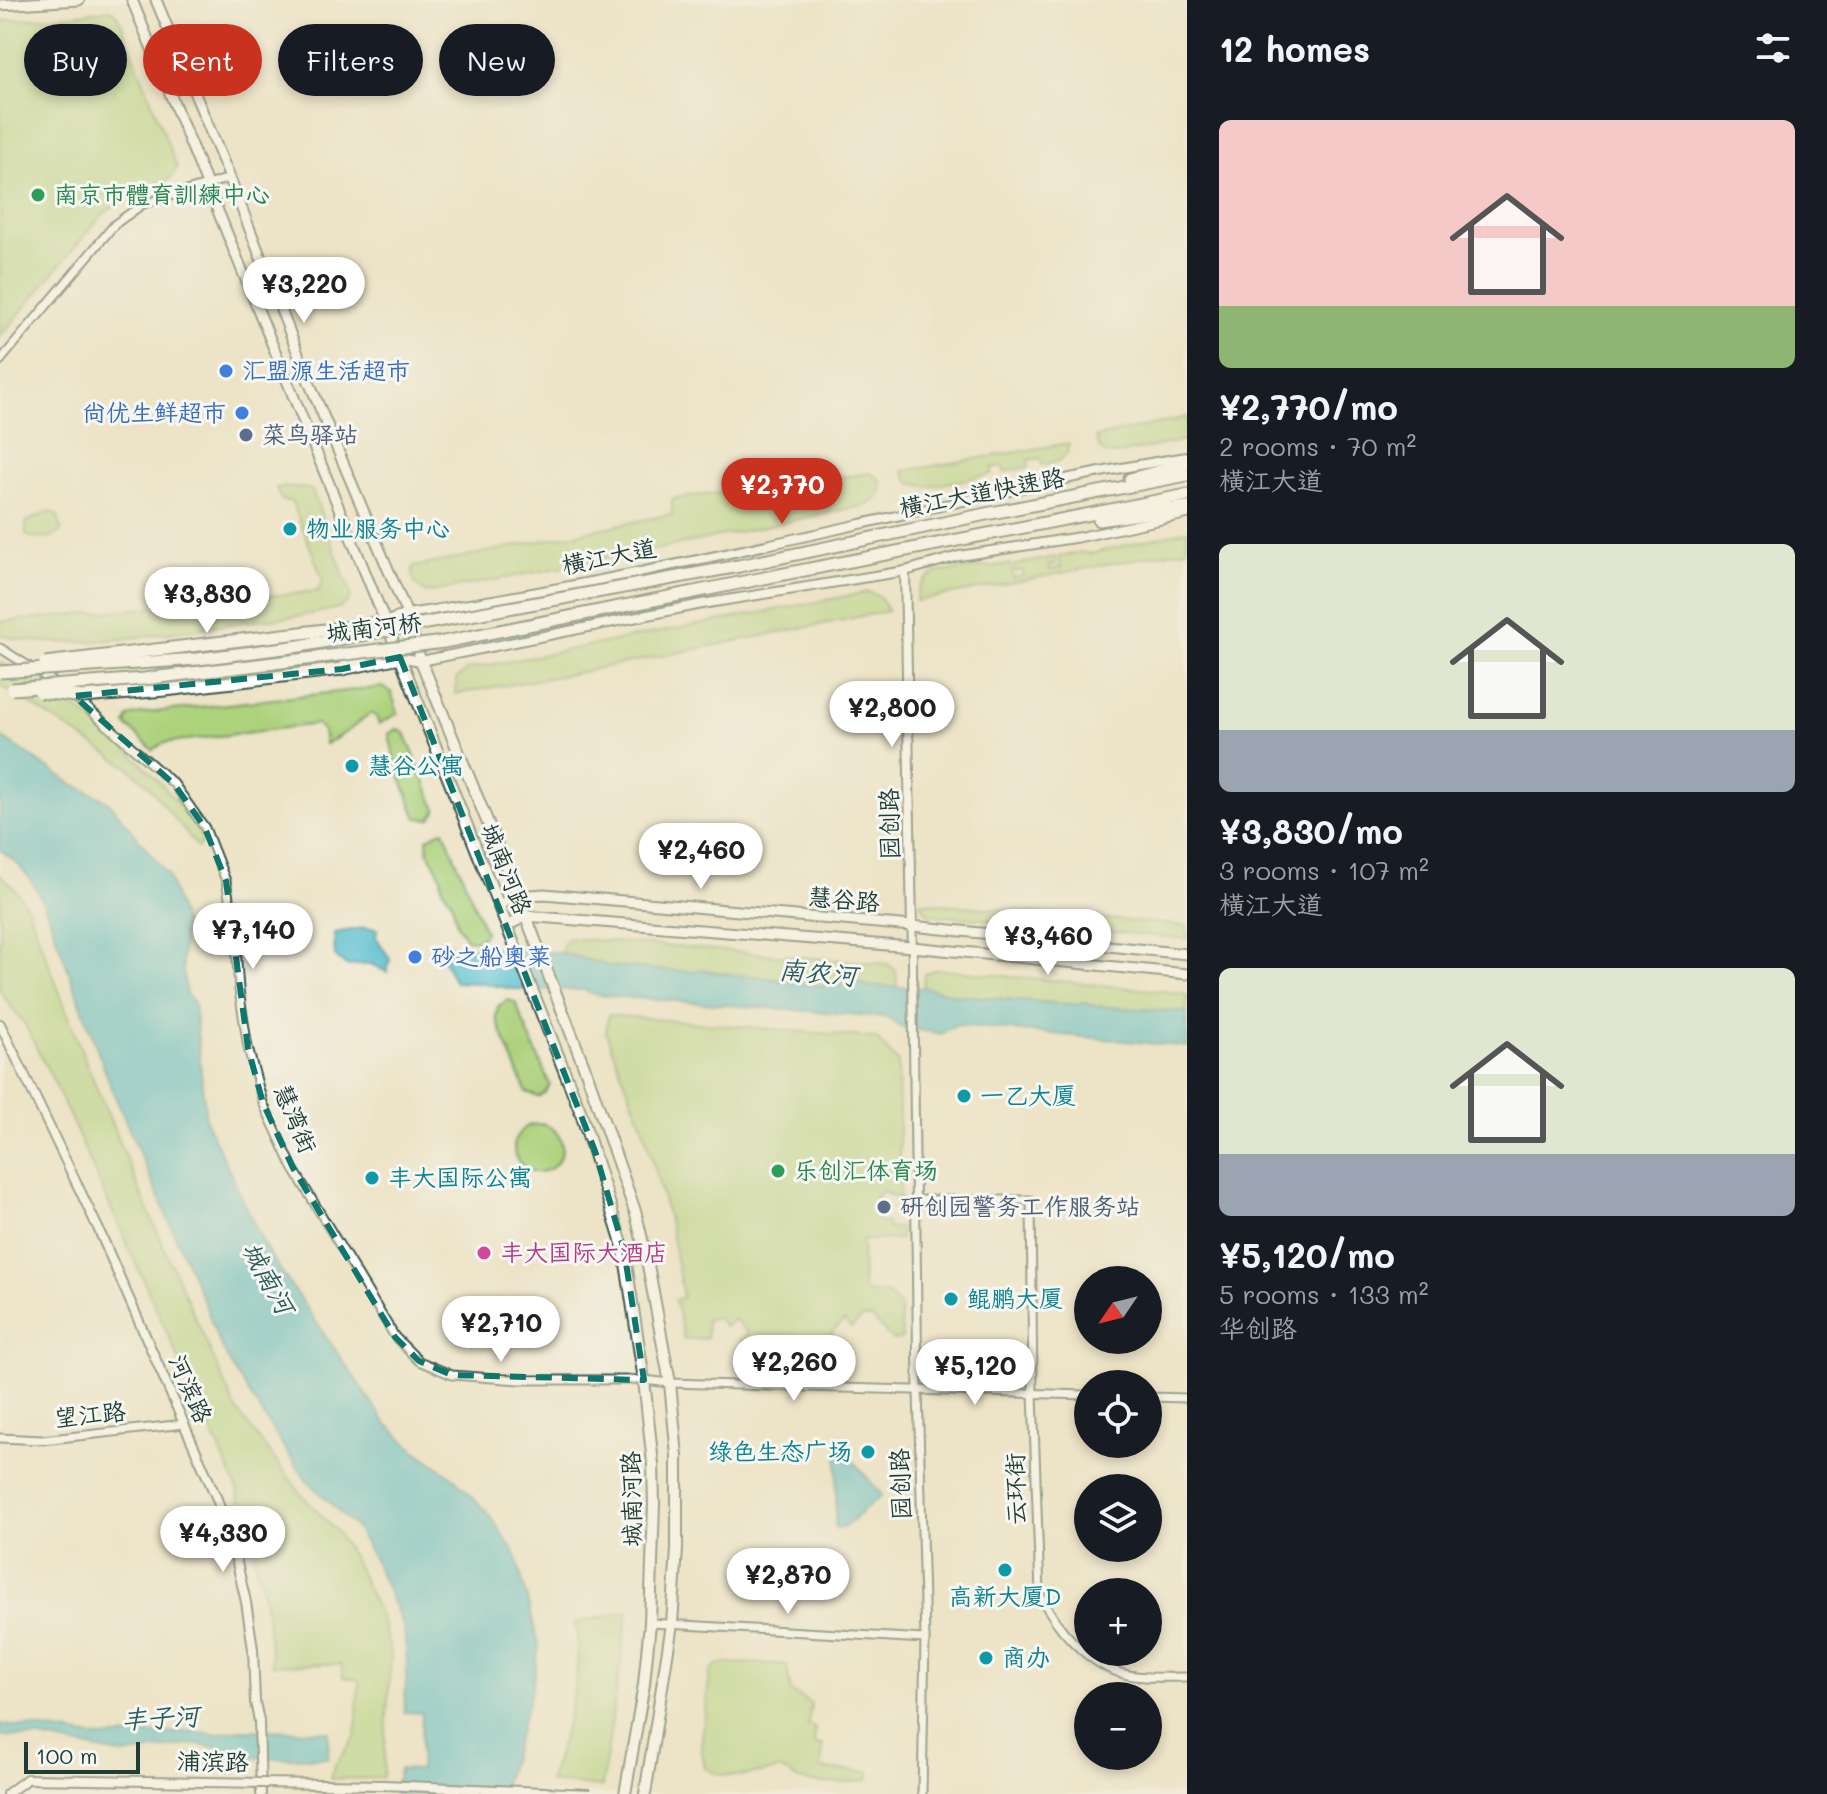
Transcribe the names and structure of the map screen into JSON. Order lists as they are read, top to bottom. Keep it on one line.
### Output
{"streets":{"highway":["横江大道快速路","城南河桥"],"main road":["城南河路","慧谷路"],"street":["横江大道","园创路","慧湾街","河滨路","望江路","云环街","浦滨路"]},"crossings":[["横江大道快速路","城南河桥"],["横江大道","城南河路"],["横江大道","慧湾街"],["园创路","慧谷路"],["园创路","慧湾街"],["园创路","云环街"],["城南河路","慧谷路"],["城南河路","慧湾街"],["慧湾街","云环街"],["河滨路","望江路"]],"water":["南农河","城南河","丰子河"],"places":["南京市體育訓練中心","汇盟源生活超市","尚优生鲜超市","菜鸟驿站","物业服务中心","慧谷公寓","砂之船奥莱","一乙大厦","乐创汇体育场","丰大国际公寓","研创园警务工作服务站","丰大国际大酒店","鲲鹏大厦","绿色生态广场","高新大厦D","商办"],"scale_bar":"100 m","north":"bottom left","page":{"heading":"12 homes","chip":["Buy","Rent","Filters","New"],"list":[{"name":"¥2,770/mo","note":"2 rooms · 70 m² · 横江大道"},{"name":"¥3,830/mo","note":"3 rooms · 107 m² · 横江大道"},{"name":"¥5,120/mo","note":"5 rooms · 133 m² · 华创路"}],"price":["¥3,220","¥2,770","¥3,830","¥2,800","¥2,460","¥7,140","¥3,460","¥2,710","¥2,260","¥5,120","¥4,330","¥2,870"],"map_buttons":["+","−"],"scale":"100 m"}}
